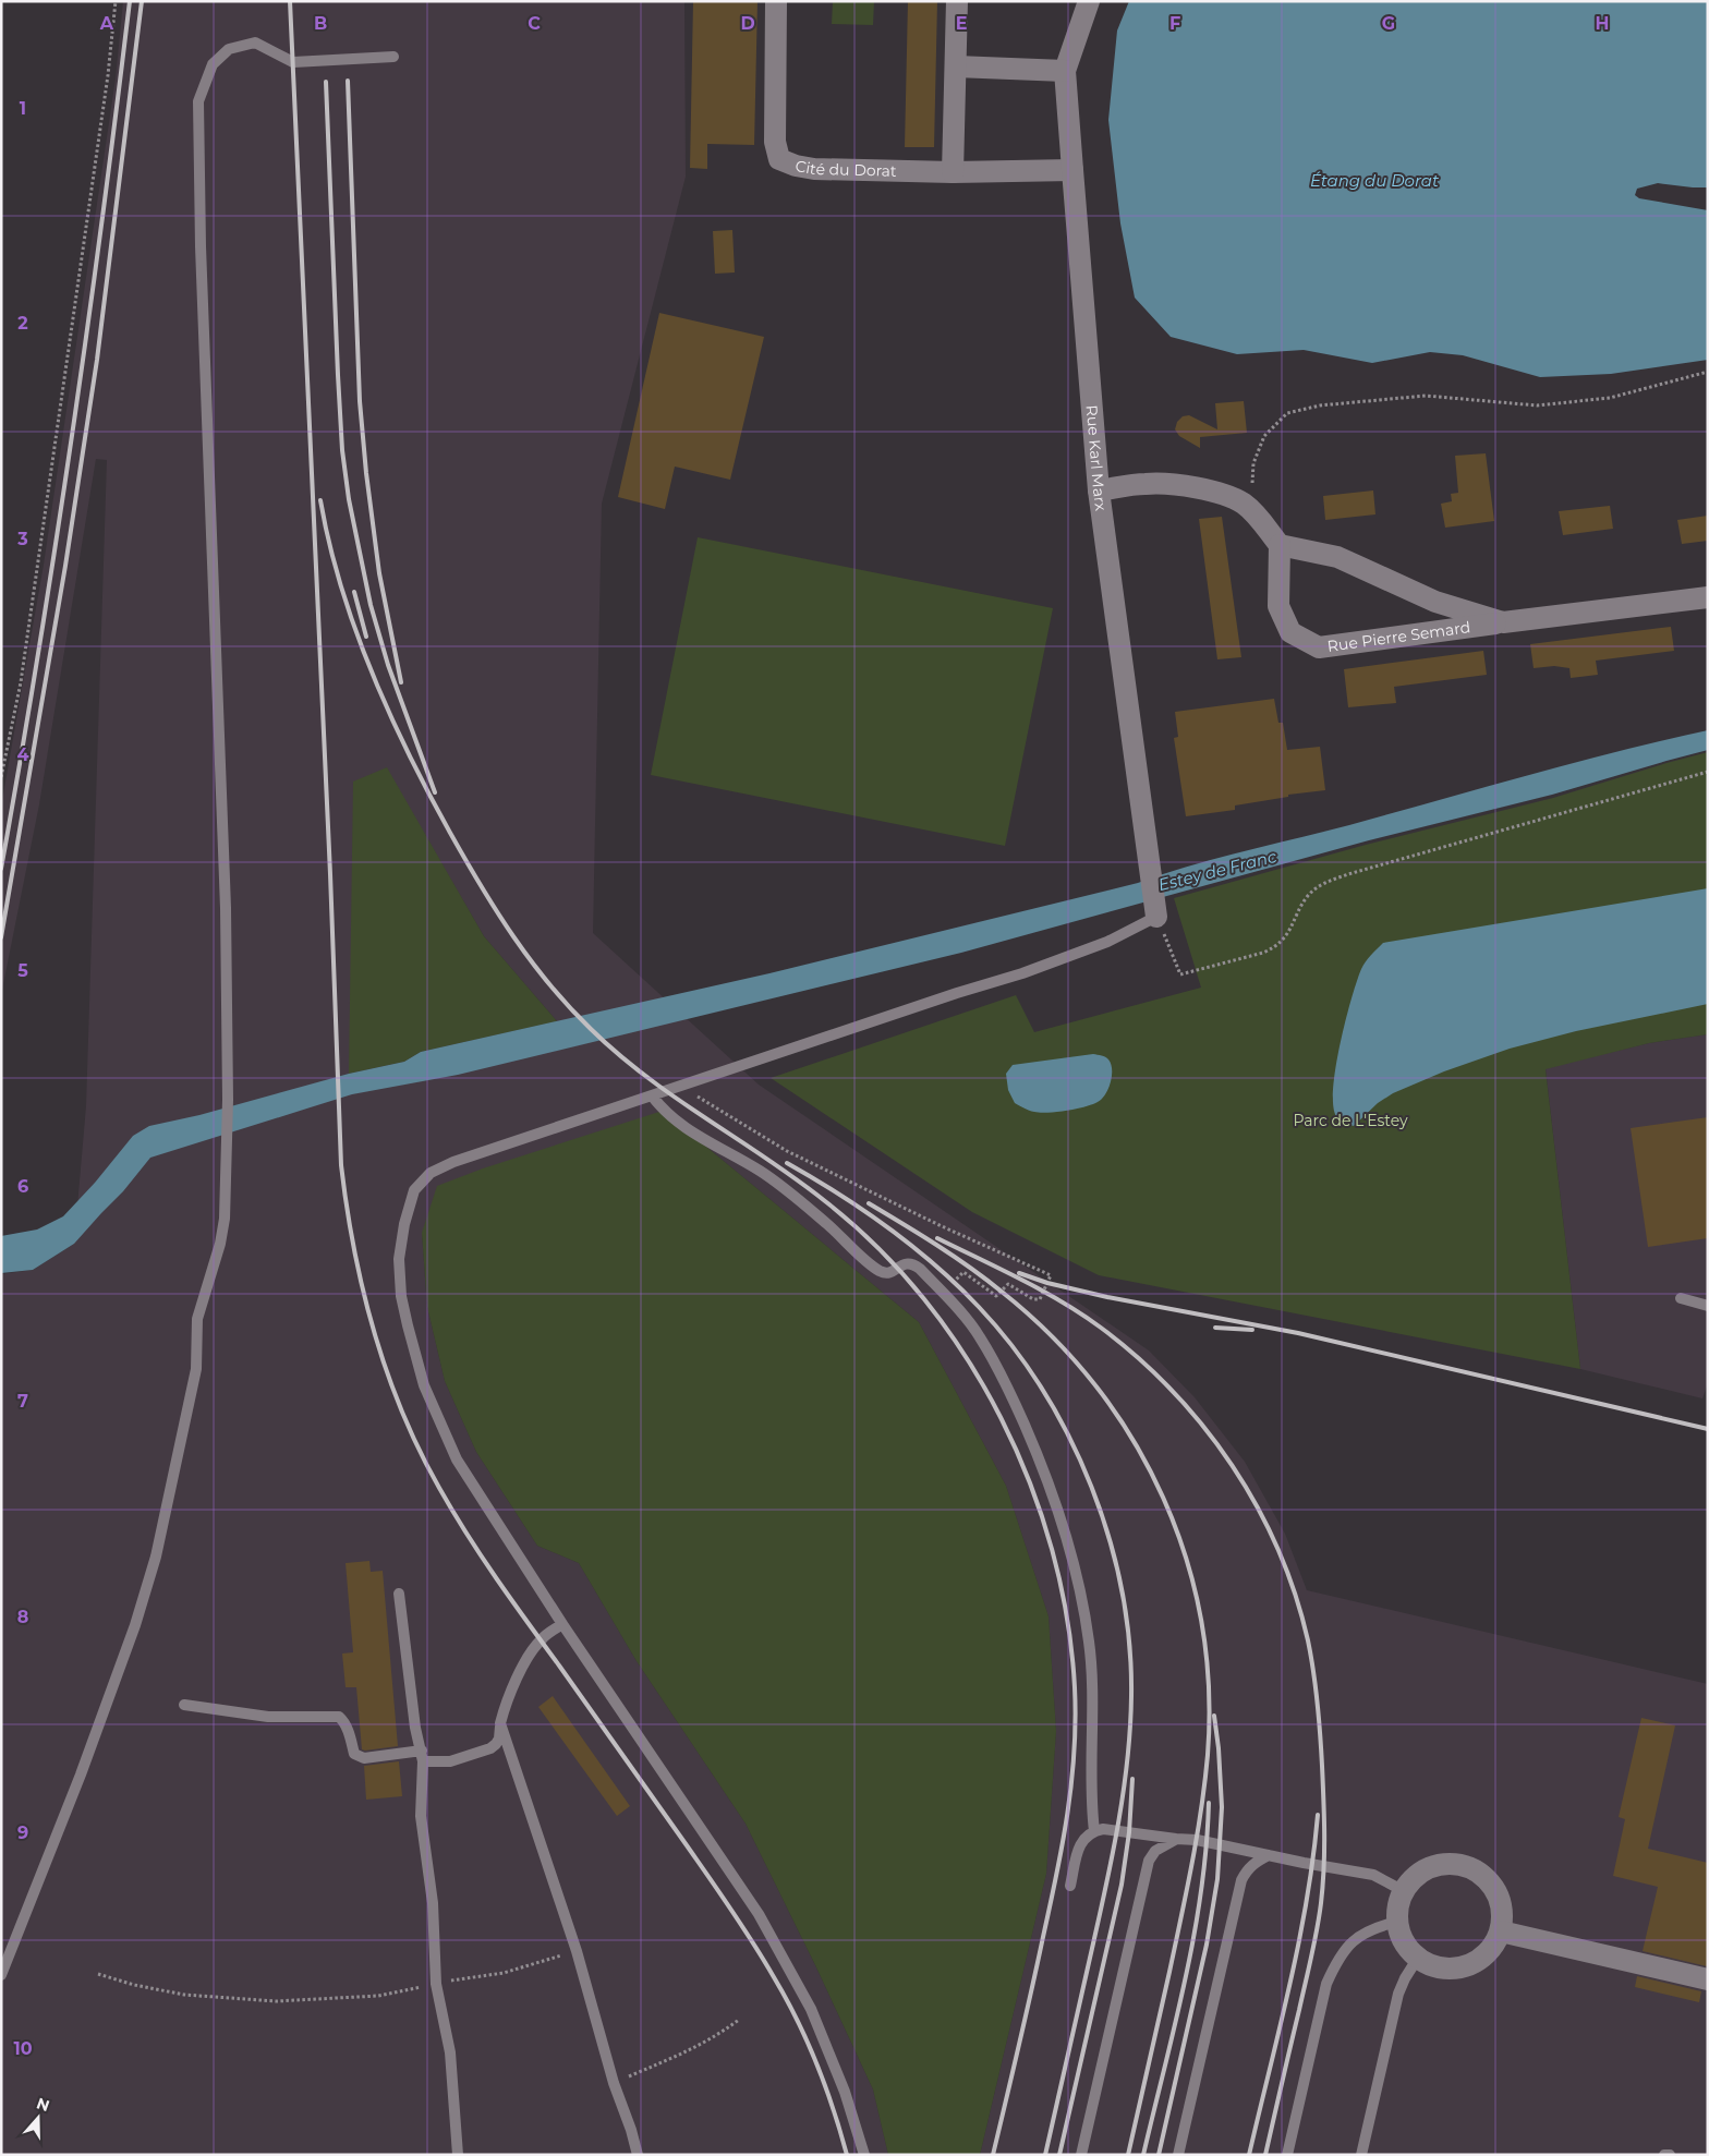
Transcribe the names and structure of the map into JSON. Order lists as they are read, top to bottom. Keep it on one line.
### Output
{"streets":{"street":["Cité du Dorat","Rue Karl Marx","Rue Pierre Semard"]},"crossings":[["Cité du Dorat","Rue Karl Marx"]],"water":["Étang du Dorat","Estey de Franc"],"parks":["Parc de L'Estey"],"north":"top","grid":{"columns":["A","B","C","D","E","F","G","H"],"rows":["1","2","3","4","5","6","7","8","9","10"]}}
